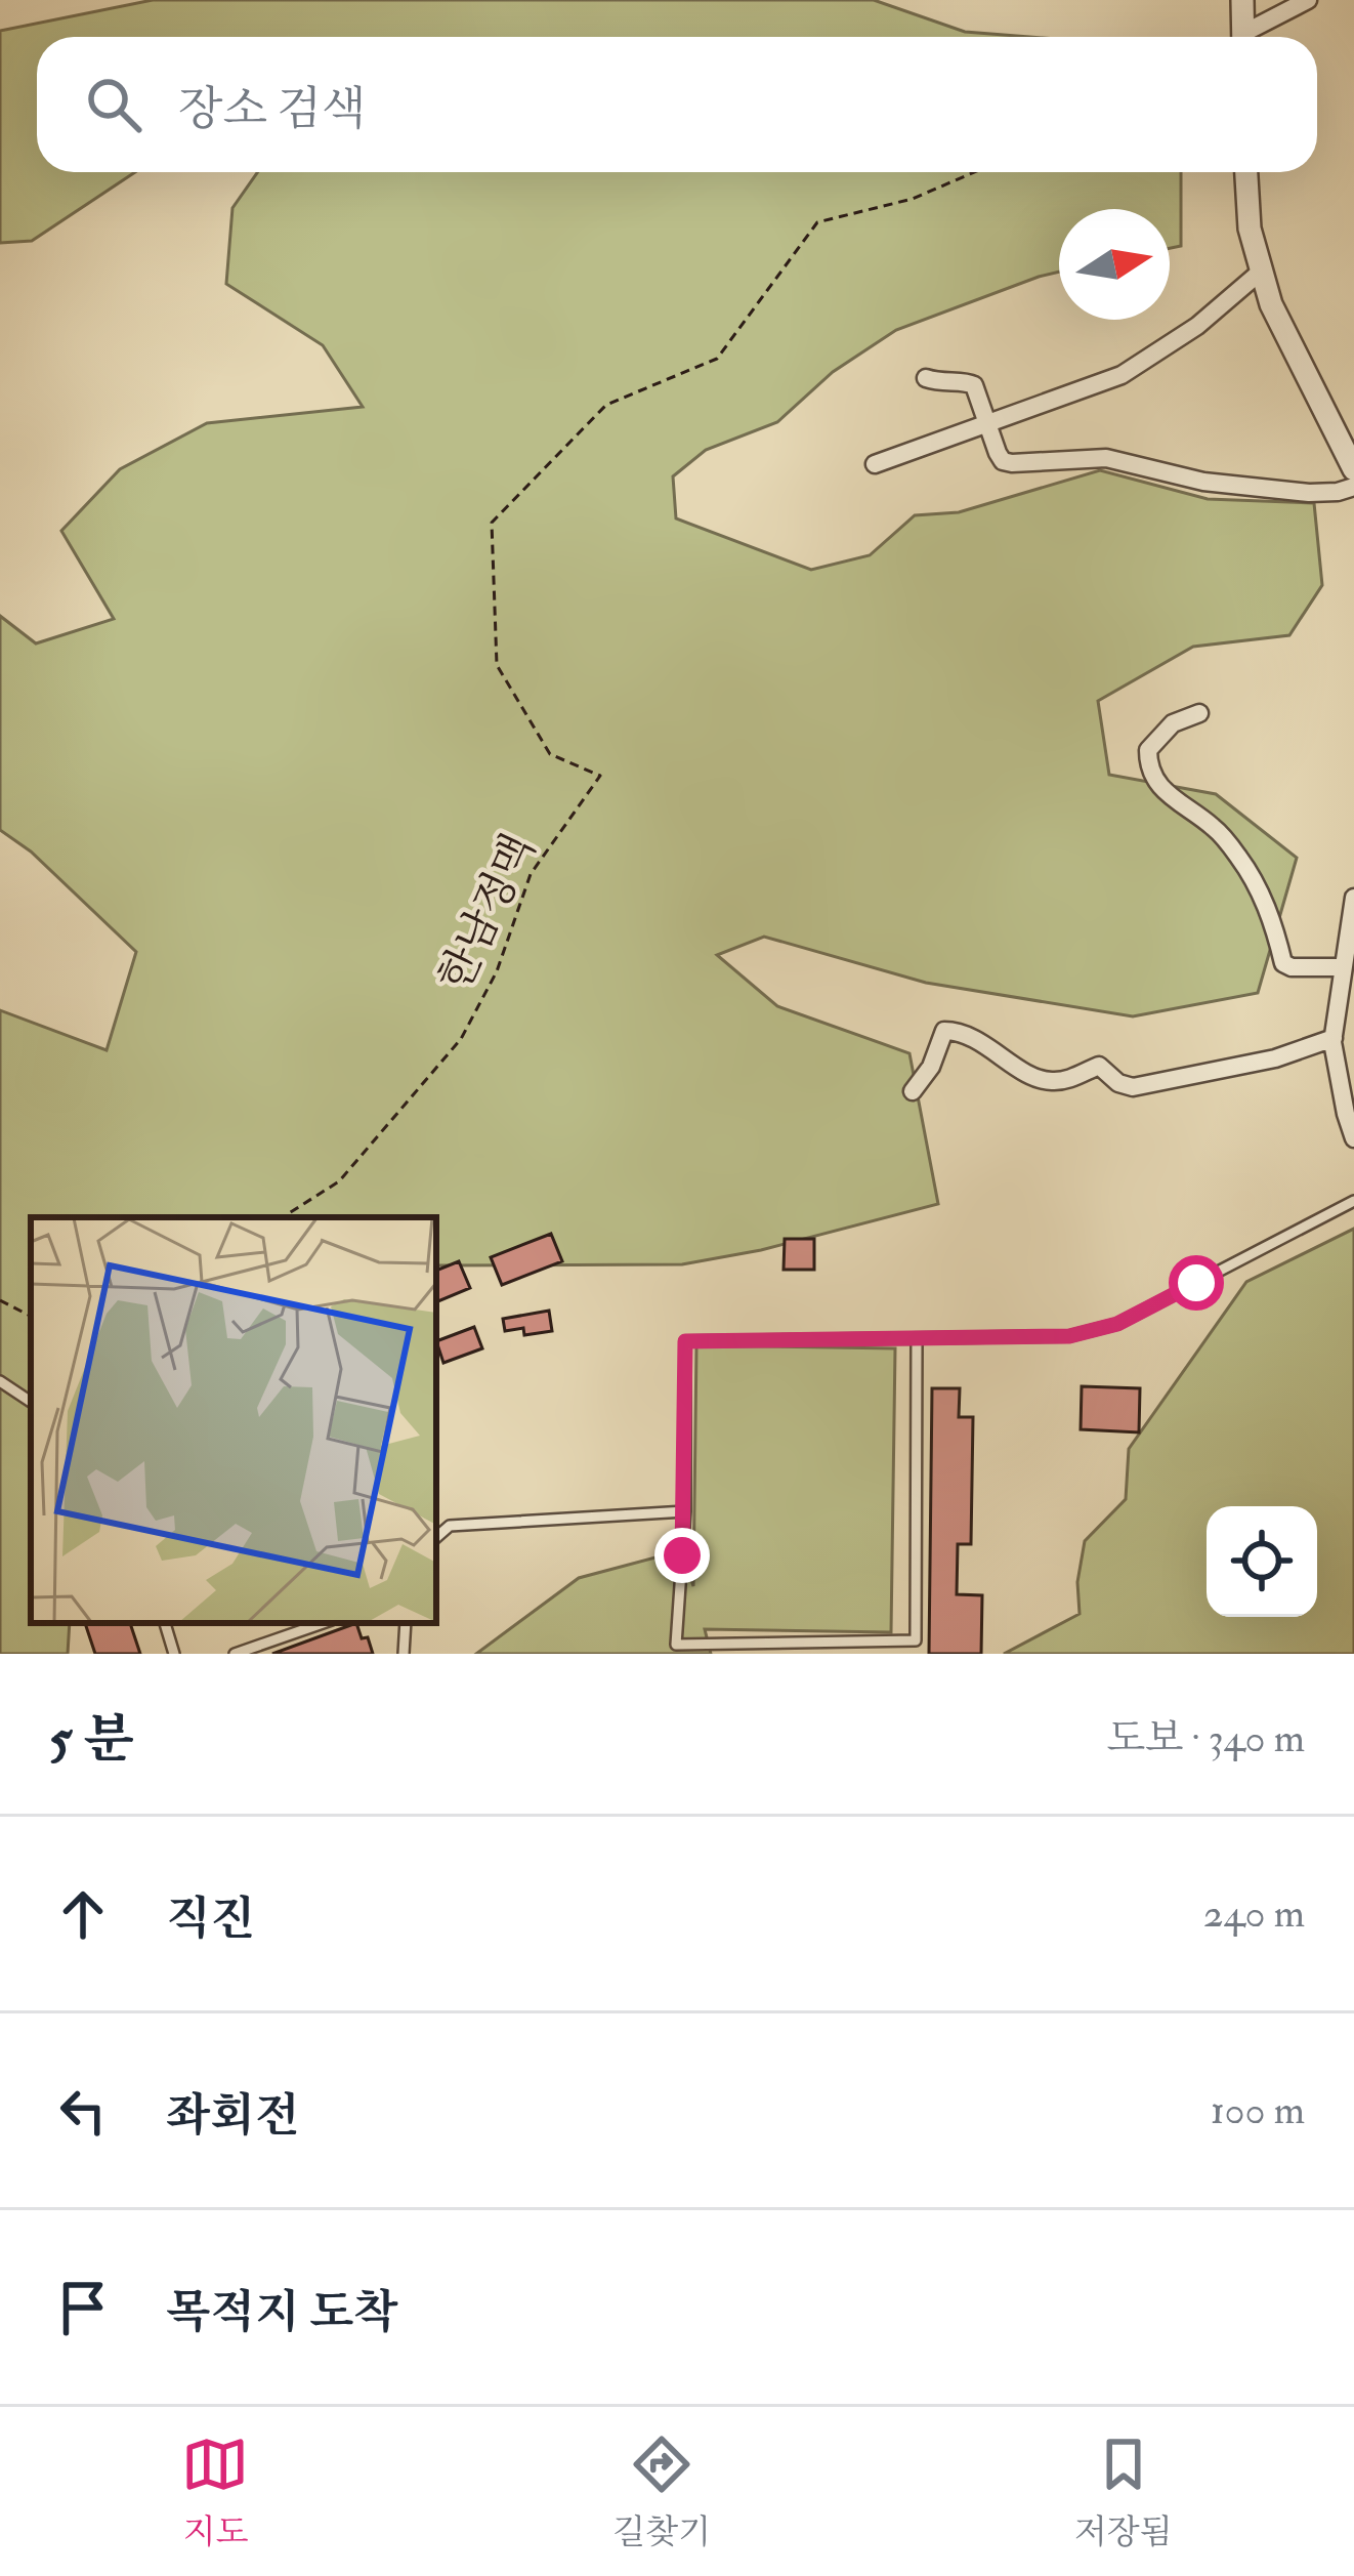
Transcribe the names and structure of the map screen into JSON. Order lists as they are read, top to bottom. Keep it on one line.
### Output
{"streets":{"path":["한남정맥"]},"north":"right","page":{"search":"장소 검색","heading":["5 분","도보 · 340 m"],"list":[["직진","240 m"],["좌회전","100 m"],"목적지 도착"],"nav":["지도","길찾기","저장됨"]}}
